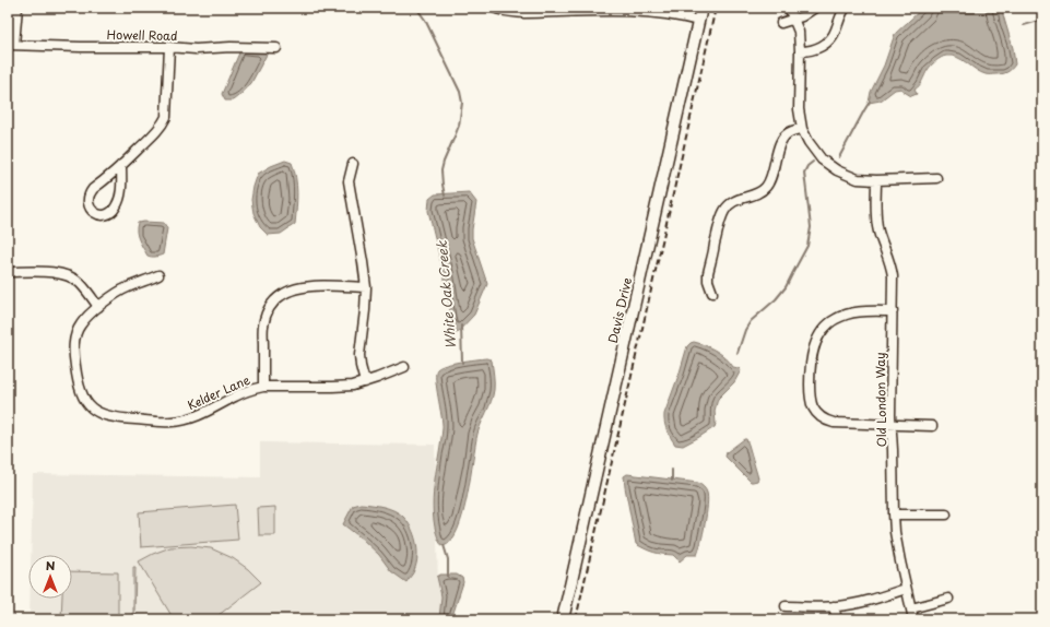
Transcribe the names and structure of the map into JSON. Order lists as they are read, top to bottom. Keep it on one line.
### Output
{"streets":{"main road":["Davis Drive"],"street":["Howell Road","Kelder Lane","Old London Way"]},"water":["White Oak Creek"],"north":"top"}
